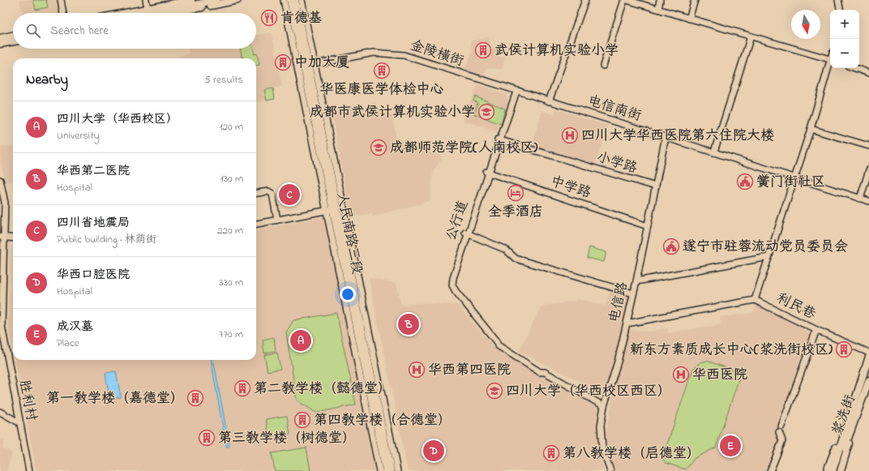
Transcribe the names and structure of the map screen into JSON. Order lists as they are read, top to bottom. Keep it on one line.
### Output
{"streets":{"main road":["人民南路三段","浆洗街"],"street":["金陵横街","电信南街","小学路","中学路","公行道","电信路","利民巷","胜利村"]},"crossings":[["金陵横街","电信南街"],["金陵横街","公行道"],["金陵横街","人民南路三段"],["电信南街","电信路"],["电信南街","利民巷"],["小学路","公行道"],["小学路","电信路"],["中学路","公行道"],["中学路","电信路"],["公行道","电信路"]],"places":{"restaurant":["肯德基"],"building":["武侯计算机实验小学","中加大厦","华医康医学体检中心","新东方素质成长中心(浆洗街校区)","第二教学楼（懿德堂）","第一教学楼（嘉德堂）","第四教学楼（合德堂）","第三教学楼（树德堂）","第八教学楼（启德堂）"],"school or university":["成都市武侯计算机实验小学","成都师范学院(人南校区)","四川大学（华西校区西区）"],"hospital":["四川大学华西医院第六住院大楼","华西第四医院","华西医院"],"public building":["黉门街社区","遂宁市驻蓉流动党员委员会"],"hotel":["全季酒店"]},"north":"bottom","page":{"map_buttons":["+","−"],"search":"Search here","heading":["Nearby","5 results"],"list":[{"mark":"A","name":"四川大学（华西校区）","note":"University","value":"120 m"},{"mark":"B","name":"华西第二医院","note":"Hospital","value":"130 m"},{"mark":"C","name":"四川省地震局","note":"Public building · 林荫街","value":"220 m"},{"mark":"D","name":"华西口腔医院","note":"Hospital","value":"330 m"},{"mark":"E","name":"成汉墓","note":"Place","value":"770 m"}],"pins":["C","B","A","E","D"]}}
